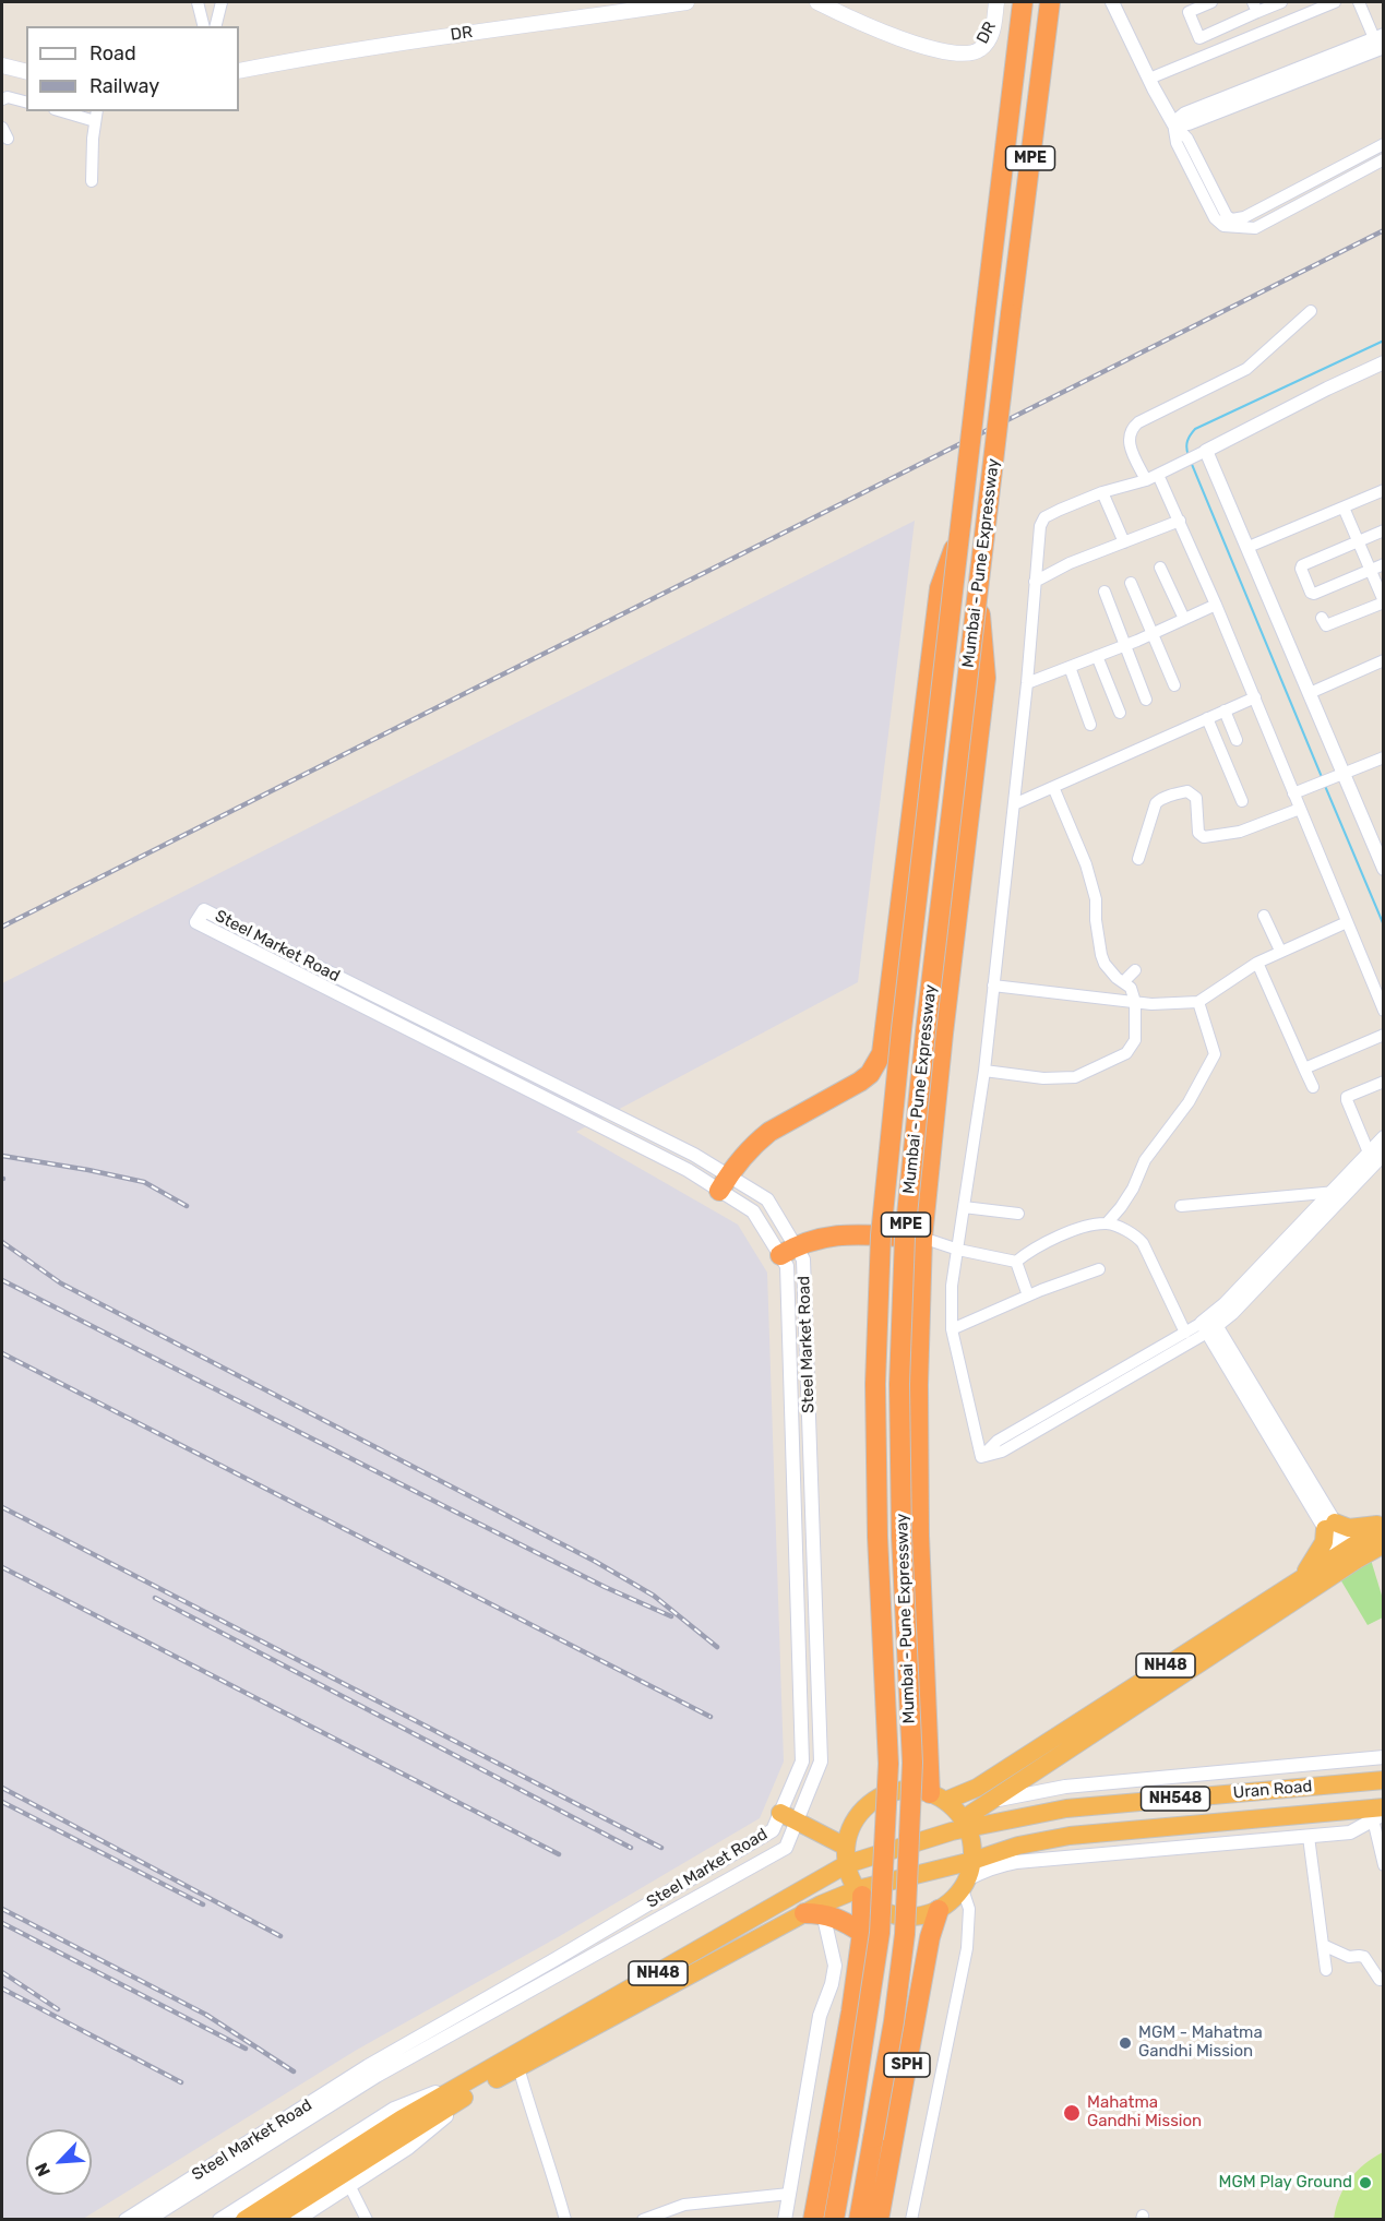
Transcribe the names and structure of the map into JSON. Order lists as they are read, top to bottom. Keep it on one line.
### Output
{"streets":{"highway":["MPE","Mumbai - Pune Expressway","NH48","Uran Road","NH548","SPH"],"main road":["DR"],"street":["Steel Market Road"]},"crossings":[["NH48","Uran Road"]],"places":["MGM - Mahatma Gandhi Mission","Mahatma Gandhi Mission","MGM Play Ground"],"legend":["Road","Railway"],"north":"bottom left"}
